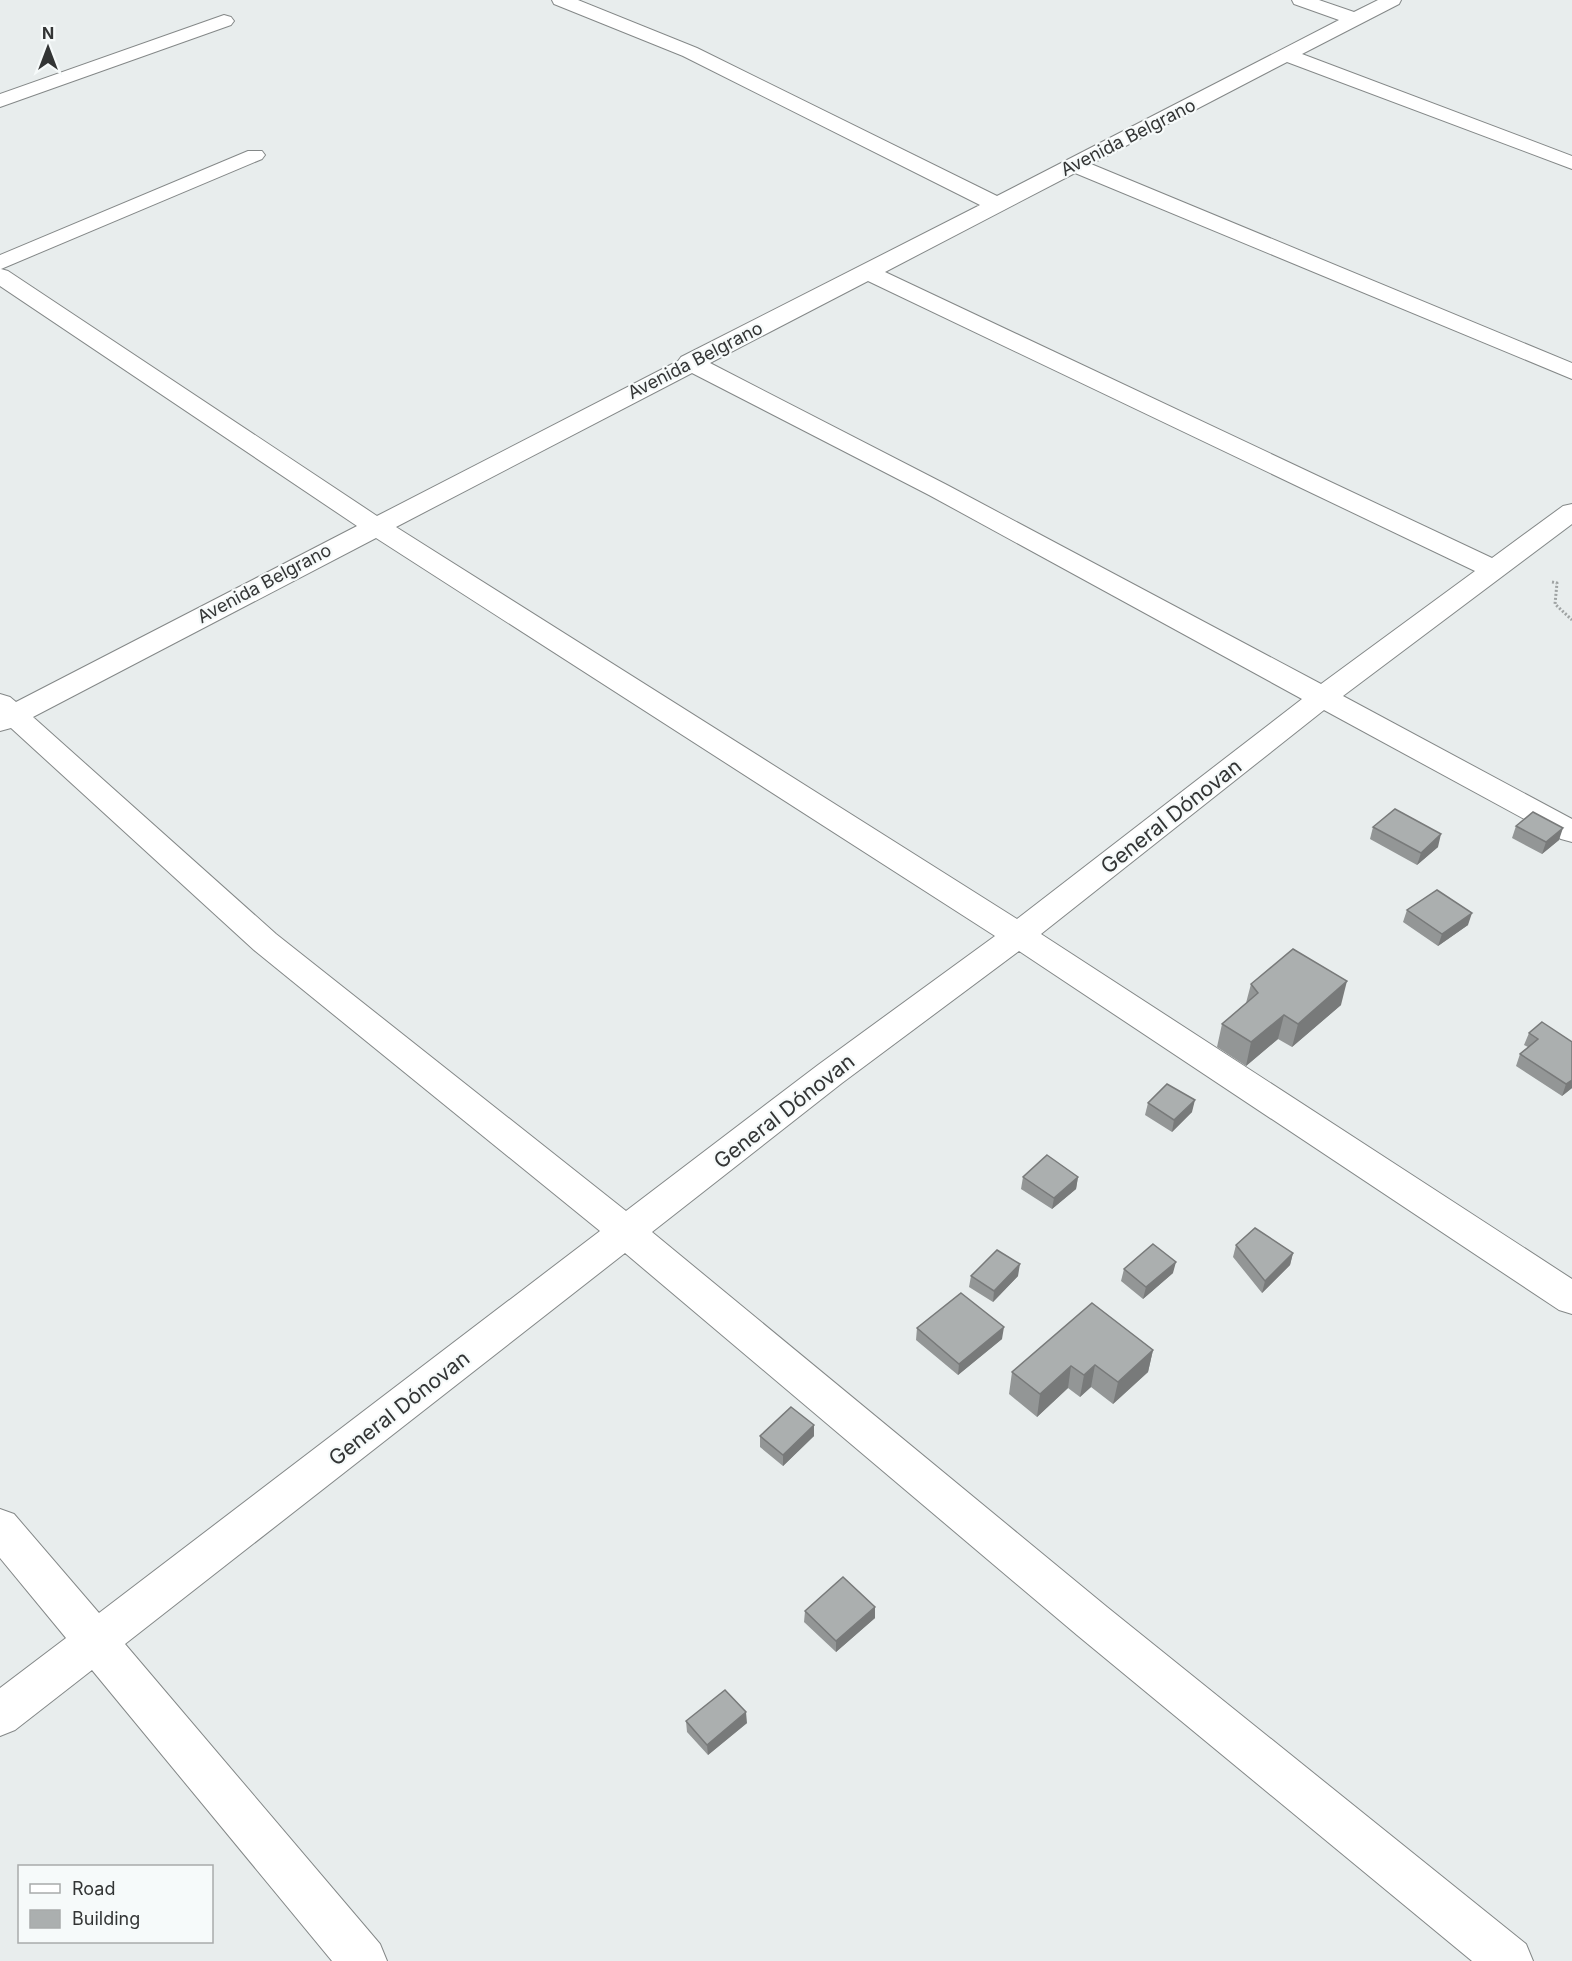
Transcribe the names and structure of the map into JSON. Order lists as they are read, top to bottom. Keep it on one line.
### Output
{"streets":{"street":["Avenida Belgrano","General Dónovan"]},"legend":["Road","Building"],"north":"top"}
